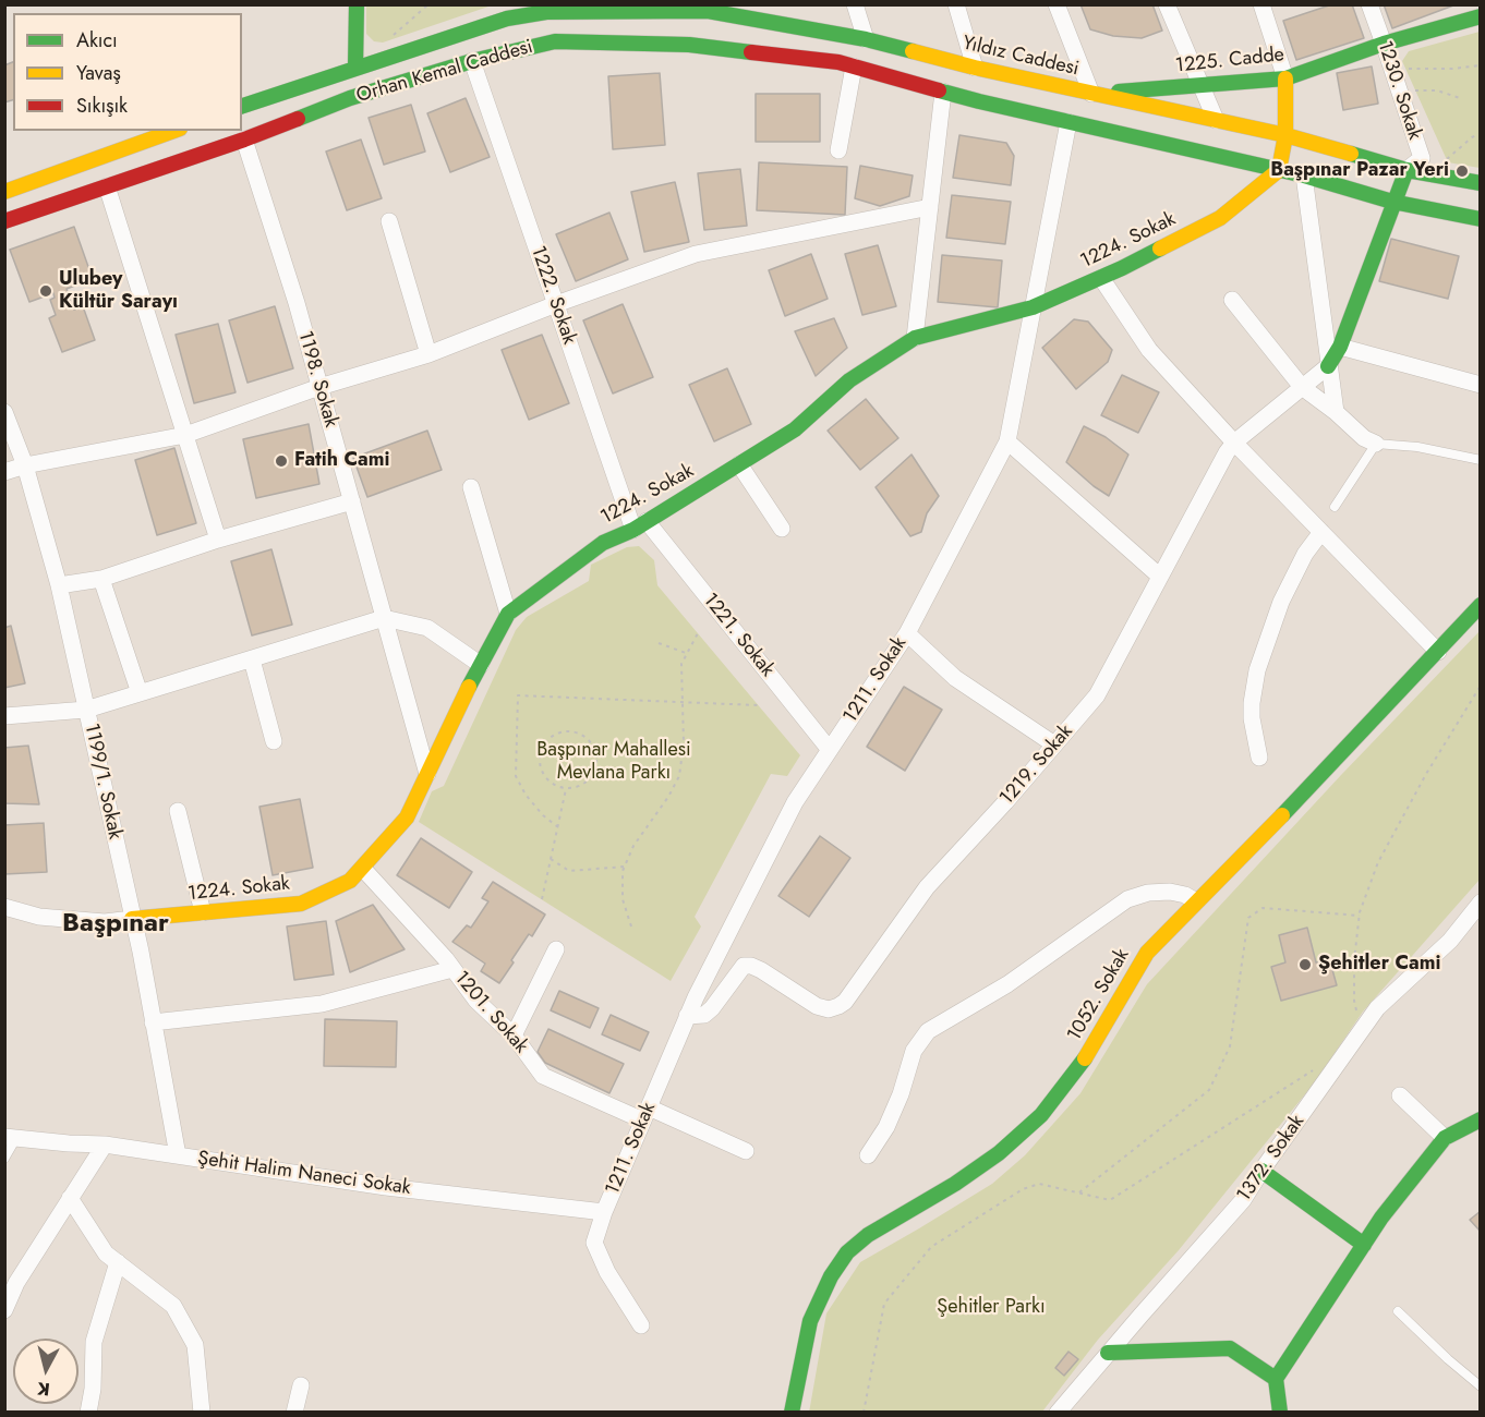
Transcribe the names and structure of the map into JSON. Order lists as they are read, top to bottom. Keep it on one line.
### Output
{"streets":{"street":["Yıldız Caddesi","1225. Cadde","Orhan Kemal Caddesi","1230. Sokak","1224. Sokak","1222. Sokak","1198. Sokak","1221. Sokak","1211. Sokak","1219. Sokak","1199/1. Sokak","1052. Sokak","1201. Sokak","1372. Sokak","Şehit Halim Naneci Sokak"]},"crossings":[["Yıldız Caddesi","1225. Cadde"],["Yıldız Caddesi","Orhan Kemal Caddesi"],["Yıldız Caddesi","1230. Sokak"],["1225. Cadde","1230. Sokak"],["Orhan Kemal Caddesi","1222. Sokak"],["Orhan Kemal Caddesi","1198. Sokak"],["1224. Sokak","1222. Sokak"],["1224. Sokak","1198. Sokak"],["1224. Sokak","1221. Sokak"],["1224. Sokak","1211. Sokak"],["1224. Sokak","1199/1. Sokak"],["1224. Sokak","1201. Sokak"],["1222. Sokak","1221. Sokak"],["1221. Sokak","1211. Sokak"],["1211. Sokak","1219. Sokak"],["1211. Sokak","1201. Sokak"],["1211. Sokak","Şehit Halim Naneci Sokak"],["1199/1. Sokak","Şehit Halim Naneci Sokak"]],"districts":["Başpınar"],"parks":["Başpınar Mahallesi Mevlana Parkı","Şehitler Parkı"],"places":["Başpınar Pazar Yeri","Ulubey Kültür Sarayı","Fatih Cami","Şehitler Cami"],"legend":["Akıcı","Yavaş","Sıkışık"],"north":"bottom"}
